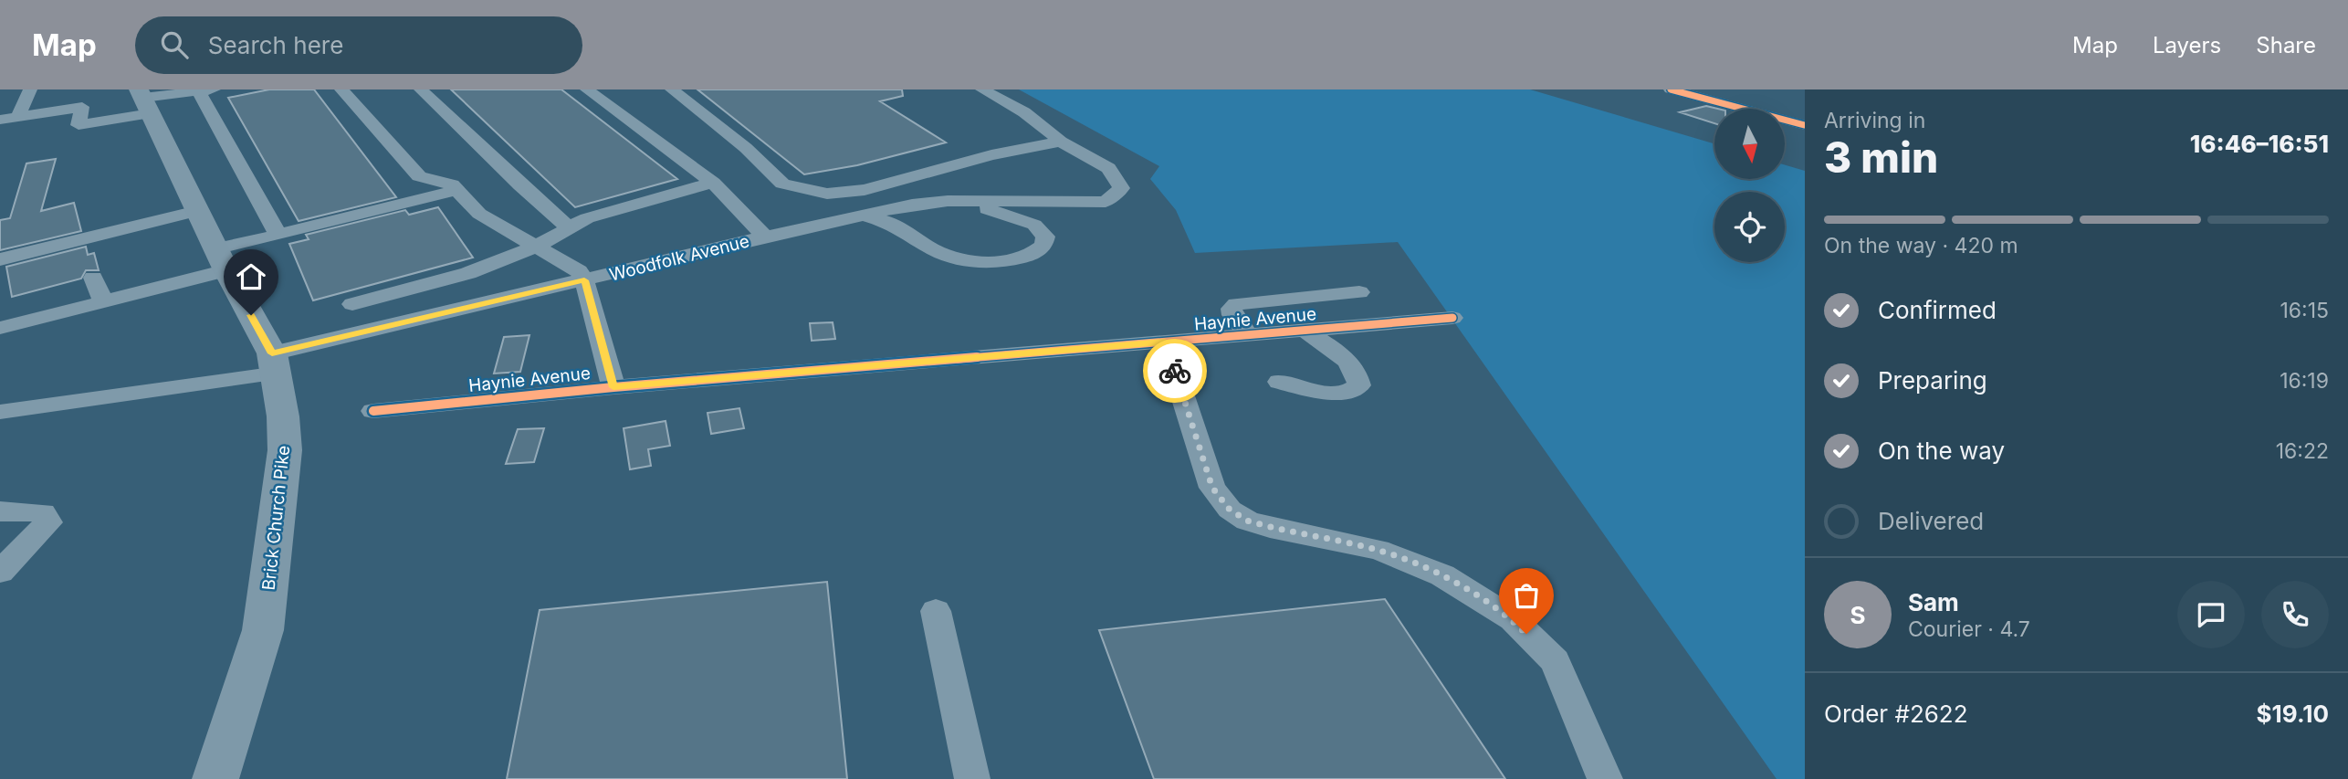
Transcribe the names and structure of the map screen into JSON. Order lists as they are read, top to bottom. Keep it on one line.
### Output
{"streets":{"main road":["Brick Church Pike"],"street":["Woodfolk Avenue","Haynie Avenue"]},"crossings":[["Woodfolk Avenue","Brick Church Pike"]],"north":"bottom","page":{"header":"Map","search":"Search here","nav":["Map","Layers","Share"],"heading":["3 min","Arriving in","16:46–16:51"],"panel":["Sam","Courier · 4.7","Order #2622","$19.10"],"bar":"On the way · 420 m","list":[["Confirmed","16:15"],["Preparing","16:19"],["On the way","16:22"],"Delivered"],"round":"S"}}
